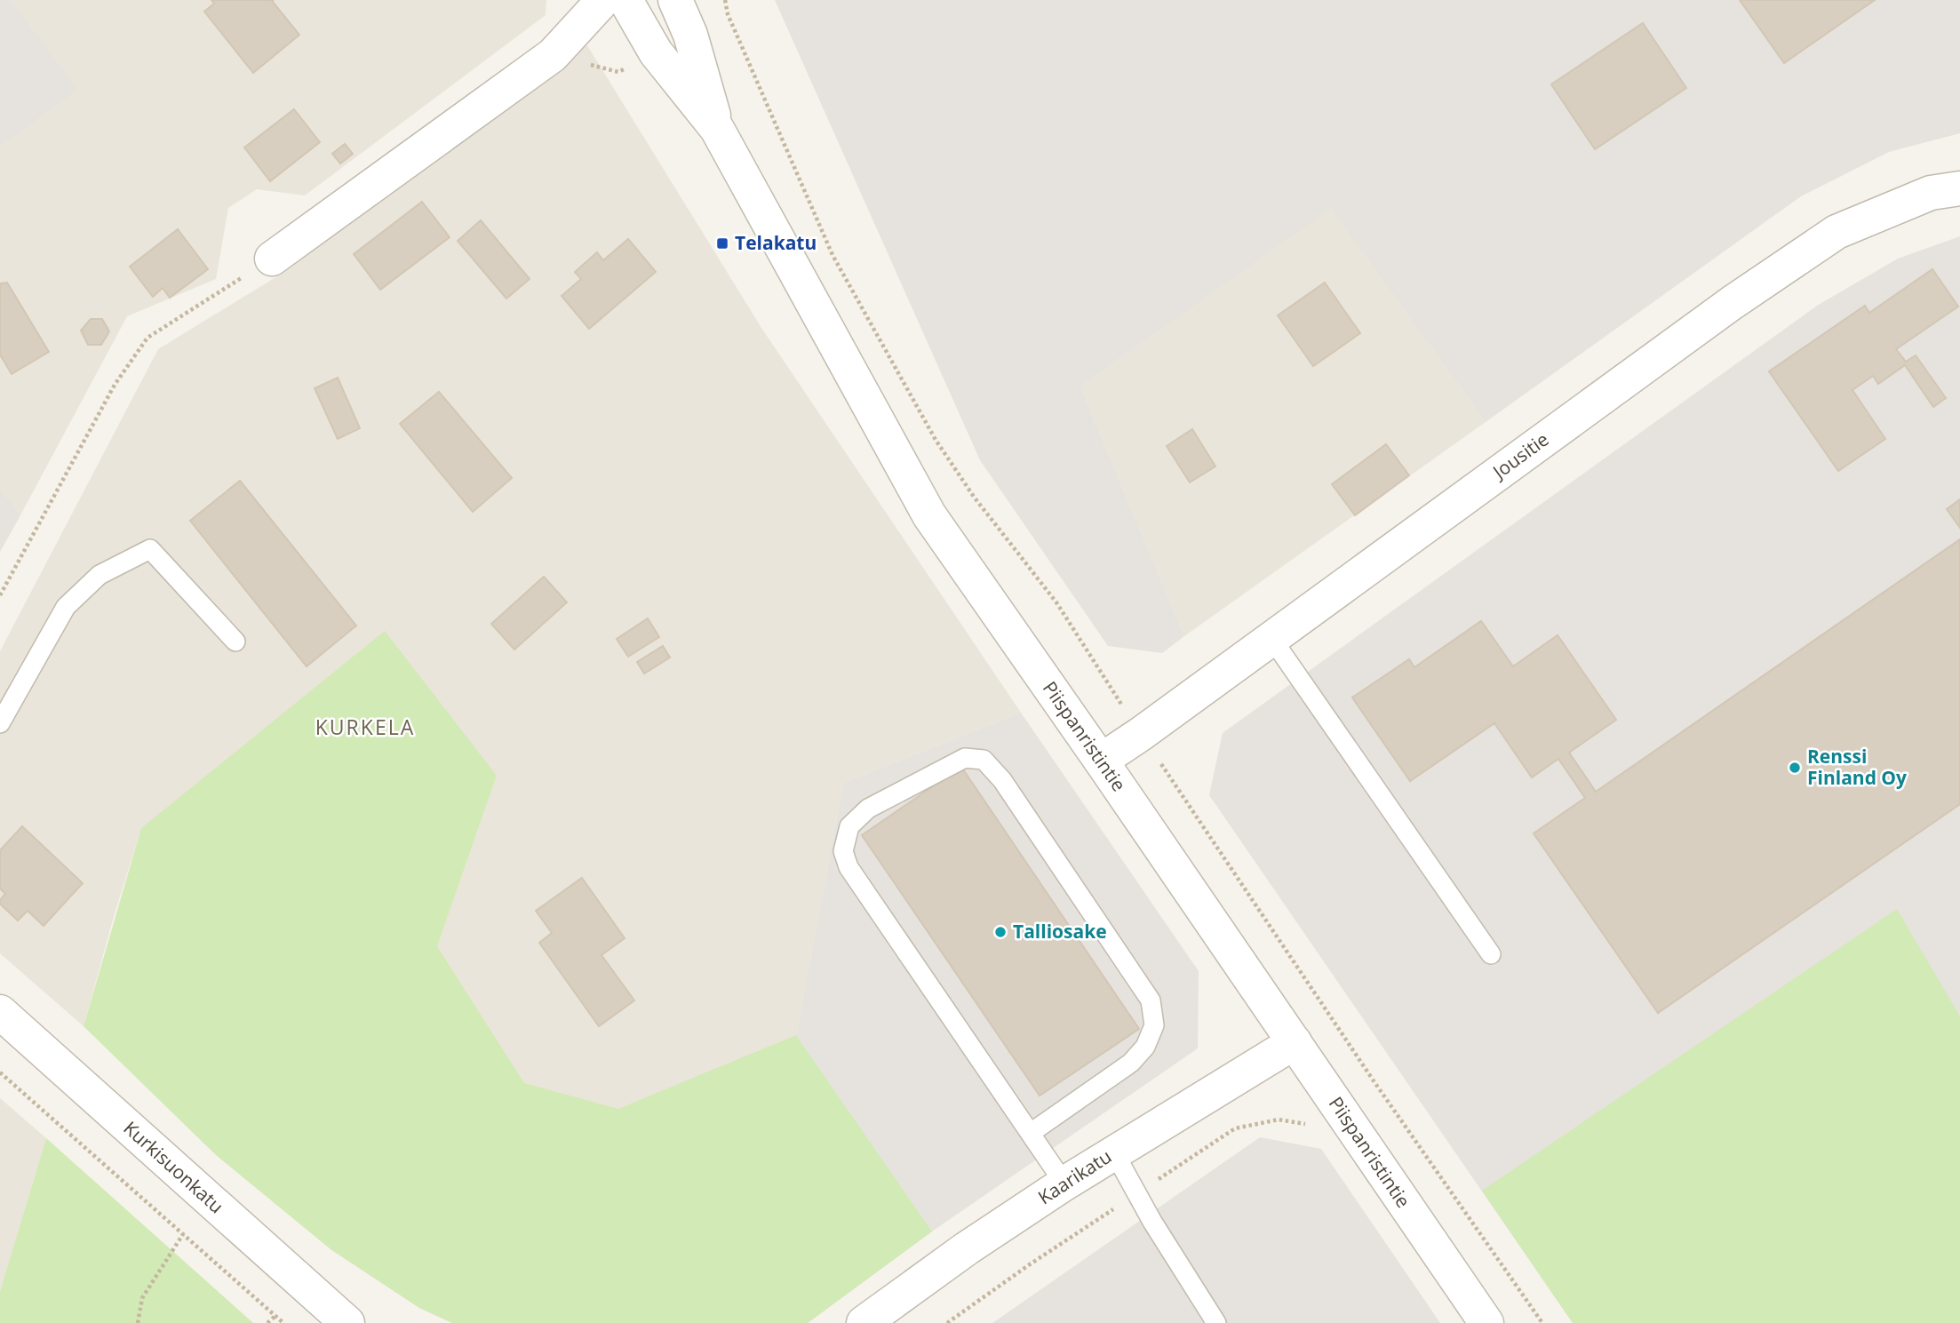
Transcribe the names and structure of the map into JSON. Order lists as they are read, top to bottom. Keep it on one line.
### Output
{"streets":{"street":["Jousitie","Piispanristintie","Kurkisuonkatu","Kaarikatu"]},"crossings":[["Jousitie","Piispanristintie"],["Piispanristintie","Kaarikatu"]],"districts":["KURKELA"],"places":{"transit":["Telakatu"],"other":["Renssi Finland Oy","Talliosake"]}}
